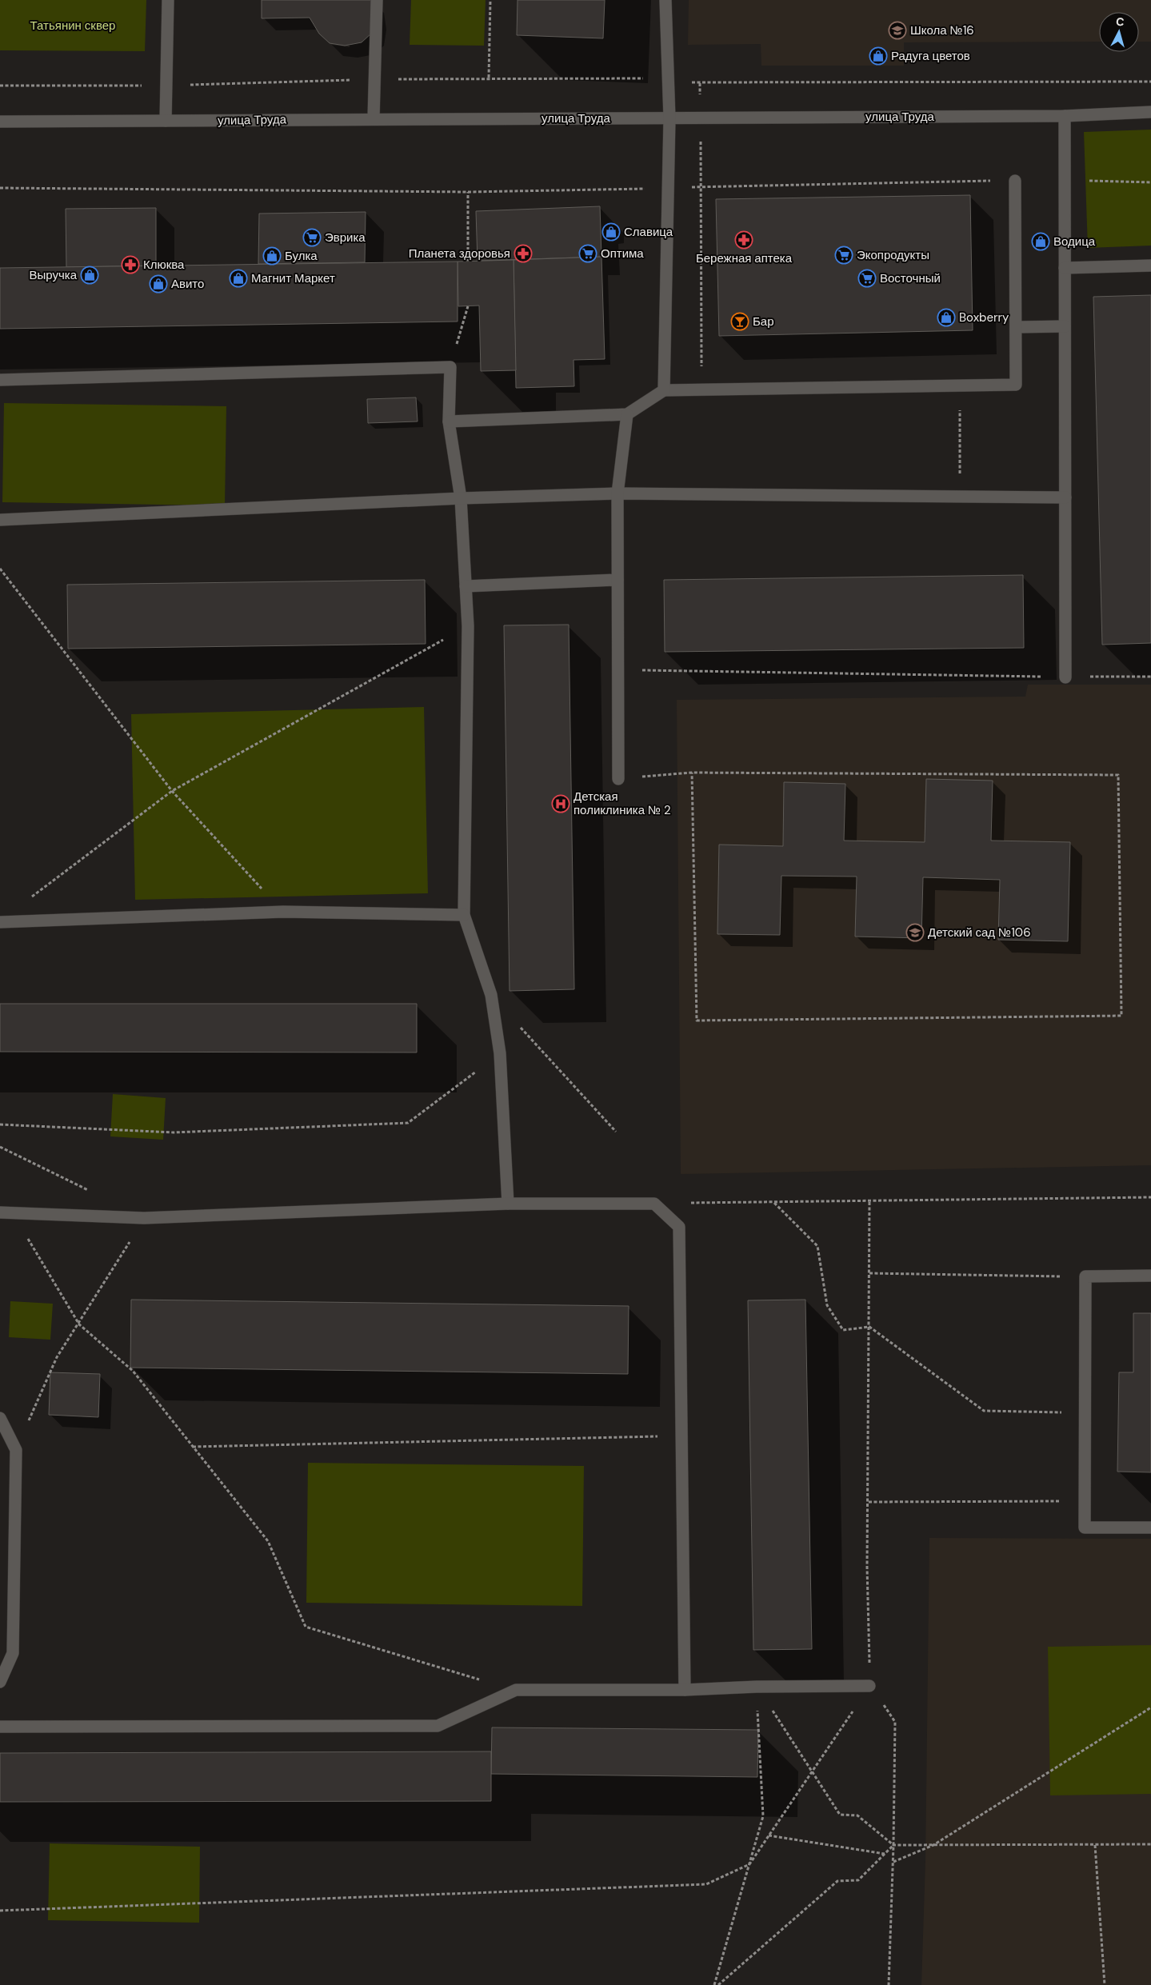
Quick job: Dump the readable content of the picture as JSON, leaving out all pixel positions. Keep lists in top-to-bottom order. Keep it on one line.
{"streets":{"street":["улица Труда"]},"parks":["Татьянин сквер"],"places":{"school or university":["Школа №16","Детский сад №106"],"shop":["Радуга цветов","Славица","Водица","Булка","Выручка","Магнит Маркет","Авито","Boxberry"],"supermarket":["Эврика","Оптима","Экопродукты","Восточный"],"pharmacy":["Бережная аптека","Планета здоровья","Клюква"],"bar":["Бар"],"hospital":["Детская поликлиника № 2"]},"north":"top"}
